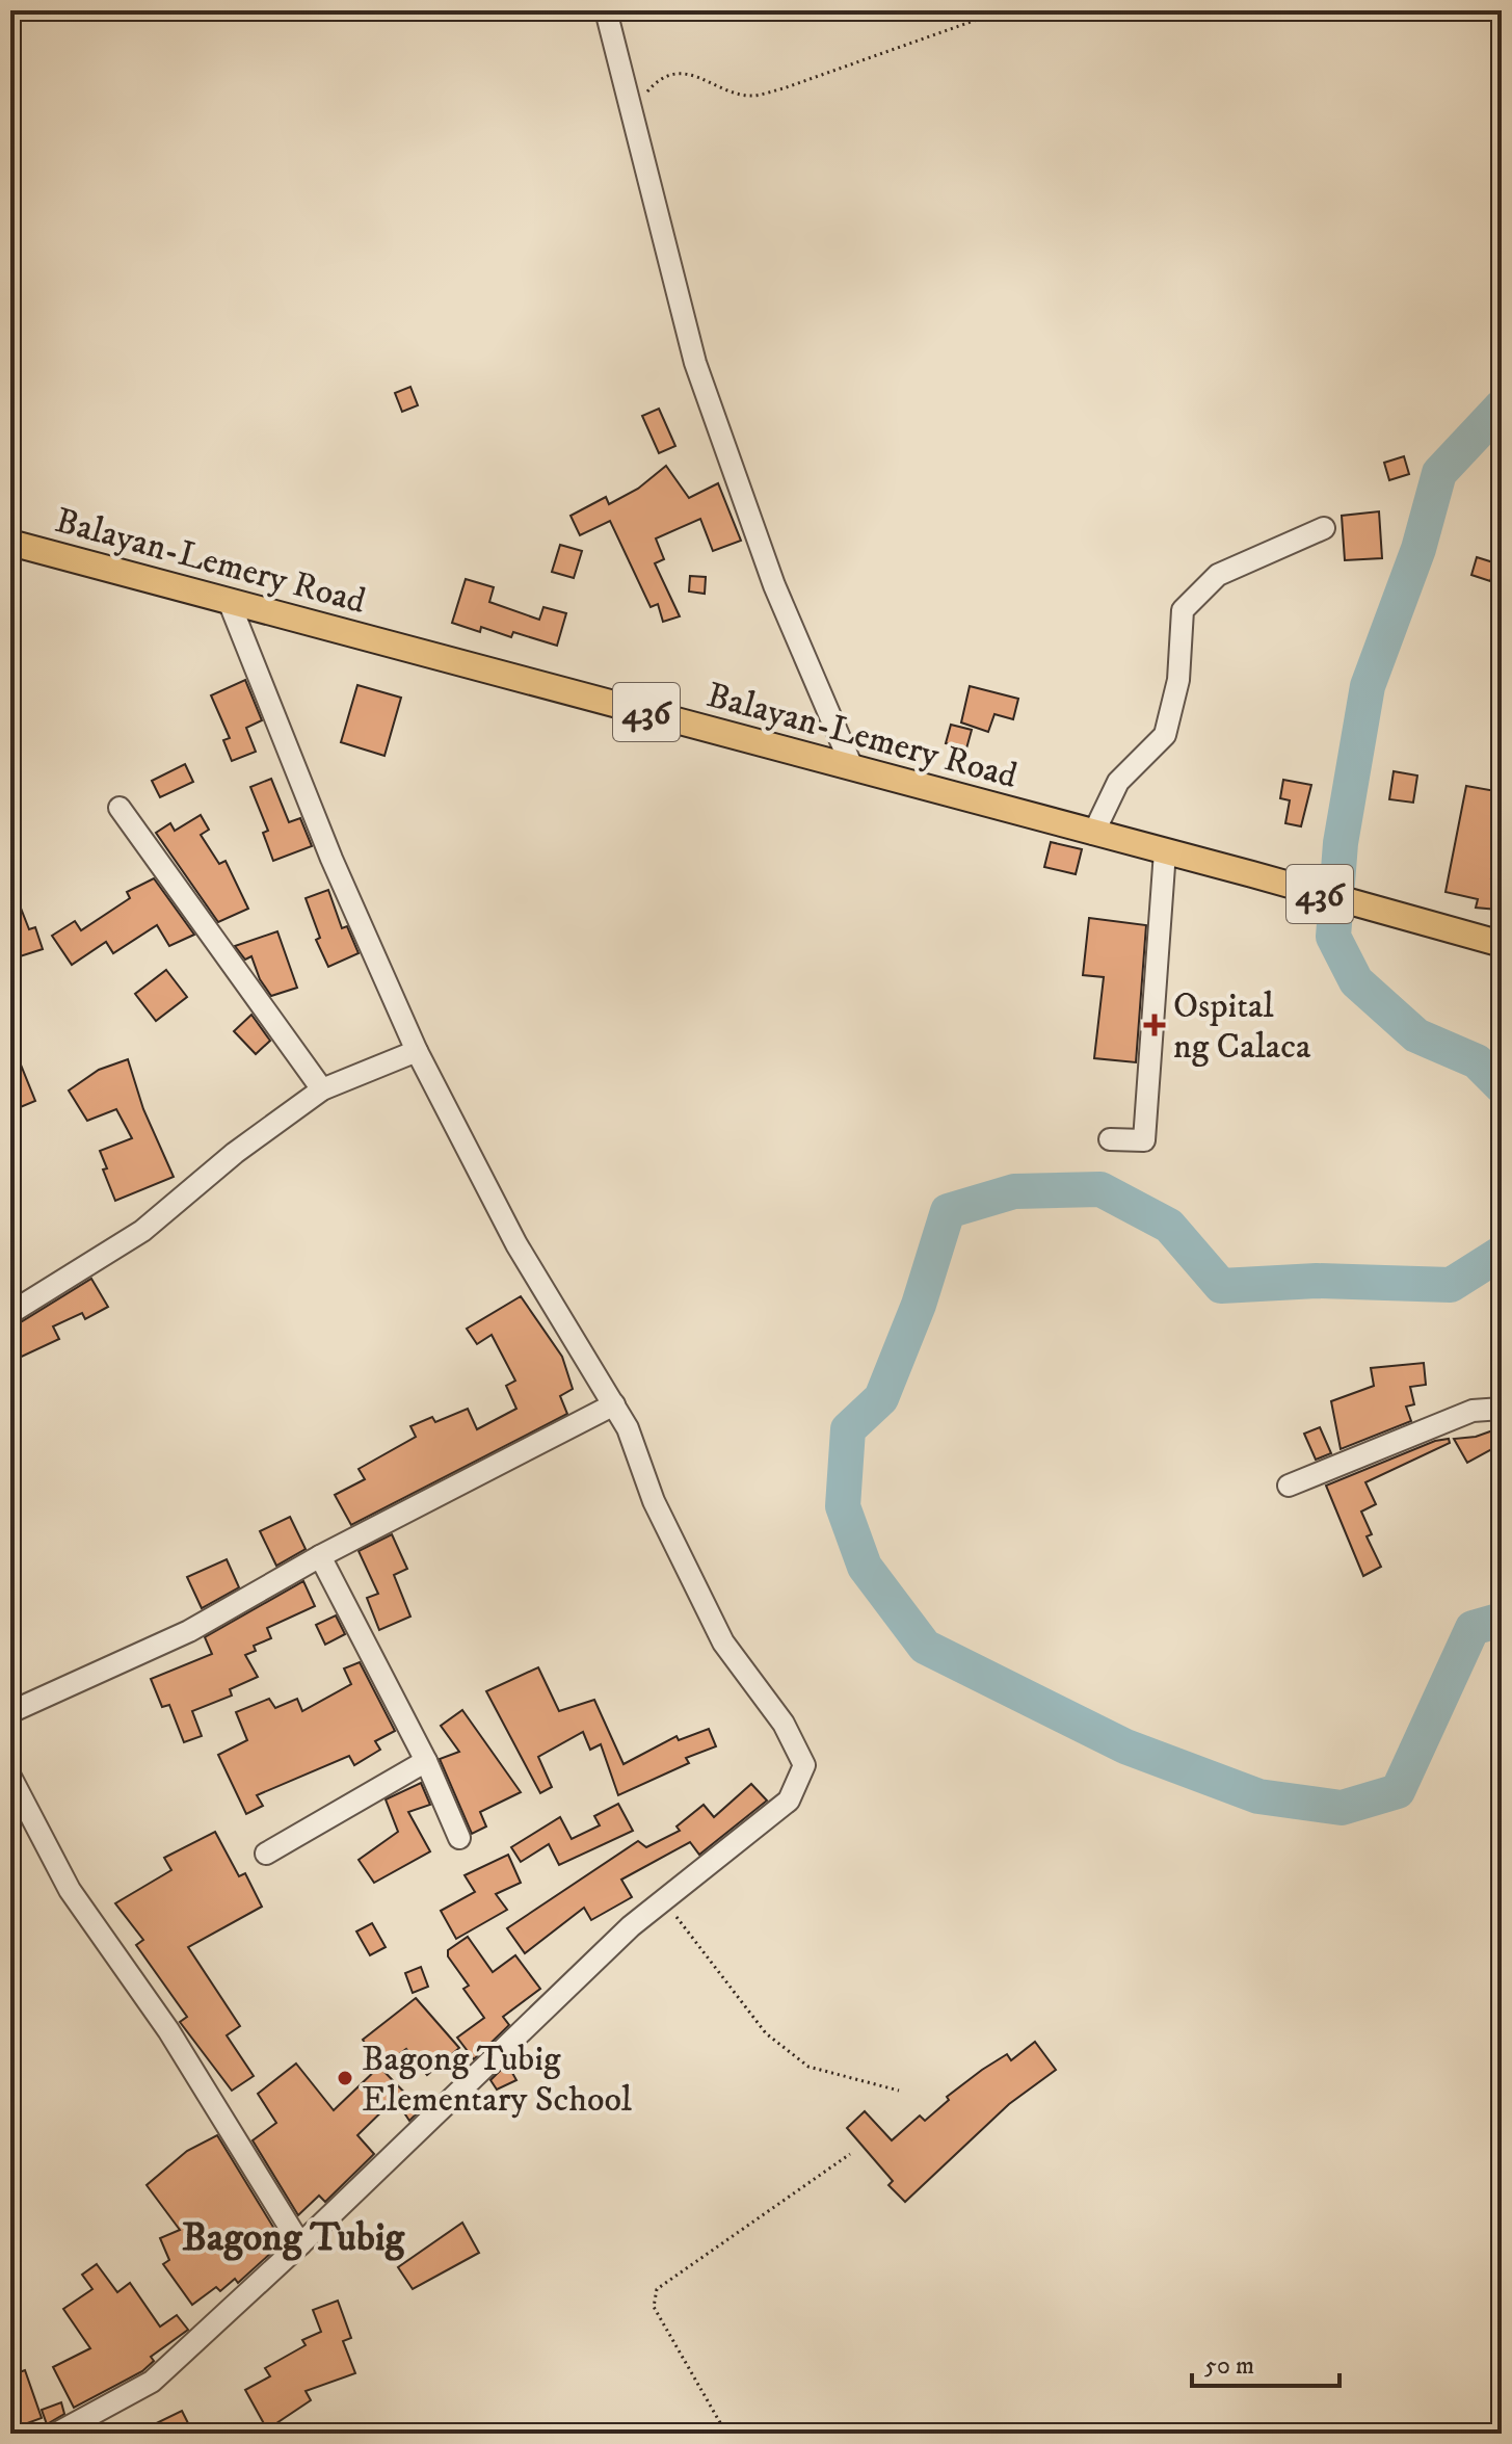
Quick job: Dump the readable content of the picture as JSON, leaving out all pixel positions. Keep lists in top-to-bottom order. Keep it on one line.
{"streets":{"main road":["Balayan-Lemery Road","436"]},"districts":["Bagong Tubig"],"places":{"health":["Ospital ng Calaca"],"other":["Bagong Tubig Elementary School"]},"scale_bar":"50 m"}
